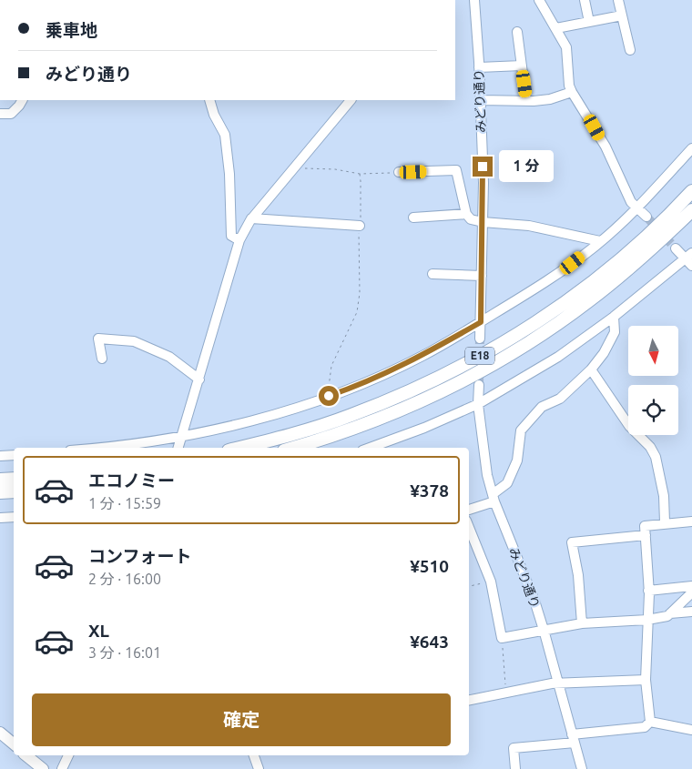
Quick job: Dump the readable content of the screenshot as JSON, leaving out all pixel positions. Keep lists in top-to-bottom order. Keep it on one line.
{"streets":{"highway":["E18"],"street":["みどり通り"]},"north":"bottom","page":{"banner":["乗車地","みどり通り"],"bubble":"1 分","list":[{"name":"エコノミー","note":"1 分 · 15:59","value":"¥378"},{"name":"コンフォート","note":"2 分 · 16:00","value":"¥510"},{"name":"XL","note":"3 分 · 16:01","value":"¥643"}],"buttons":"確定"}}
